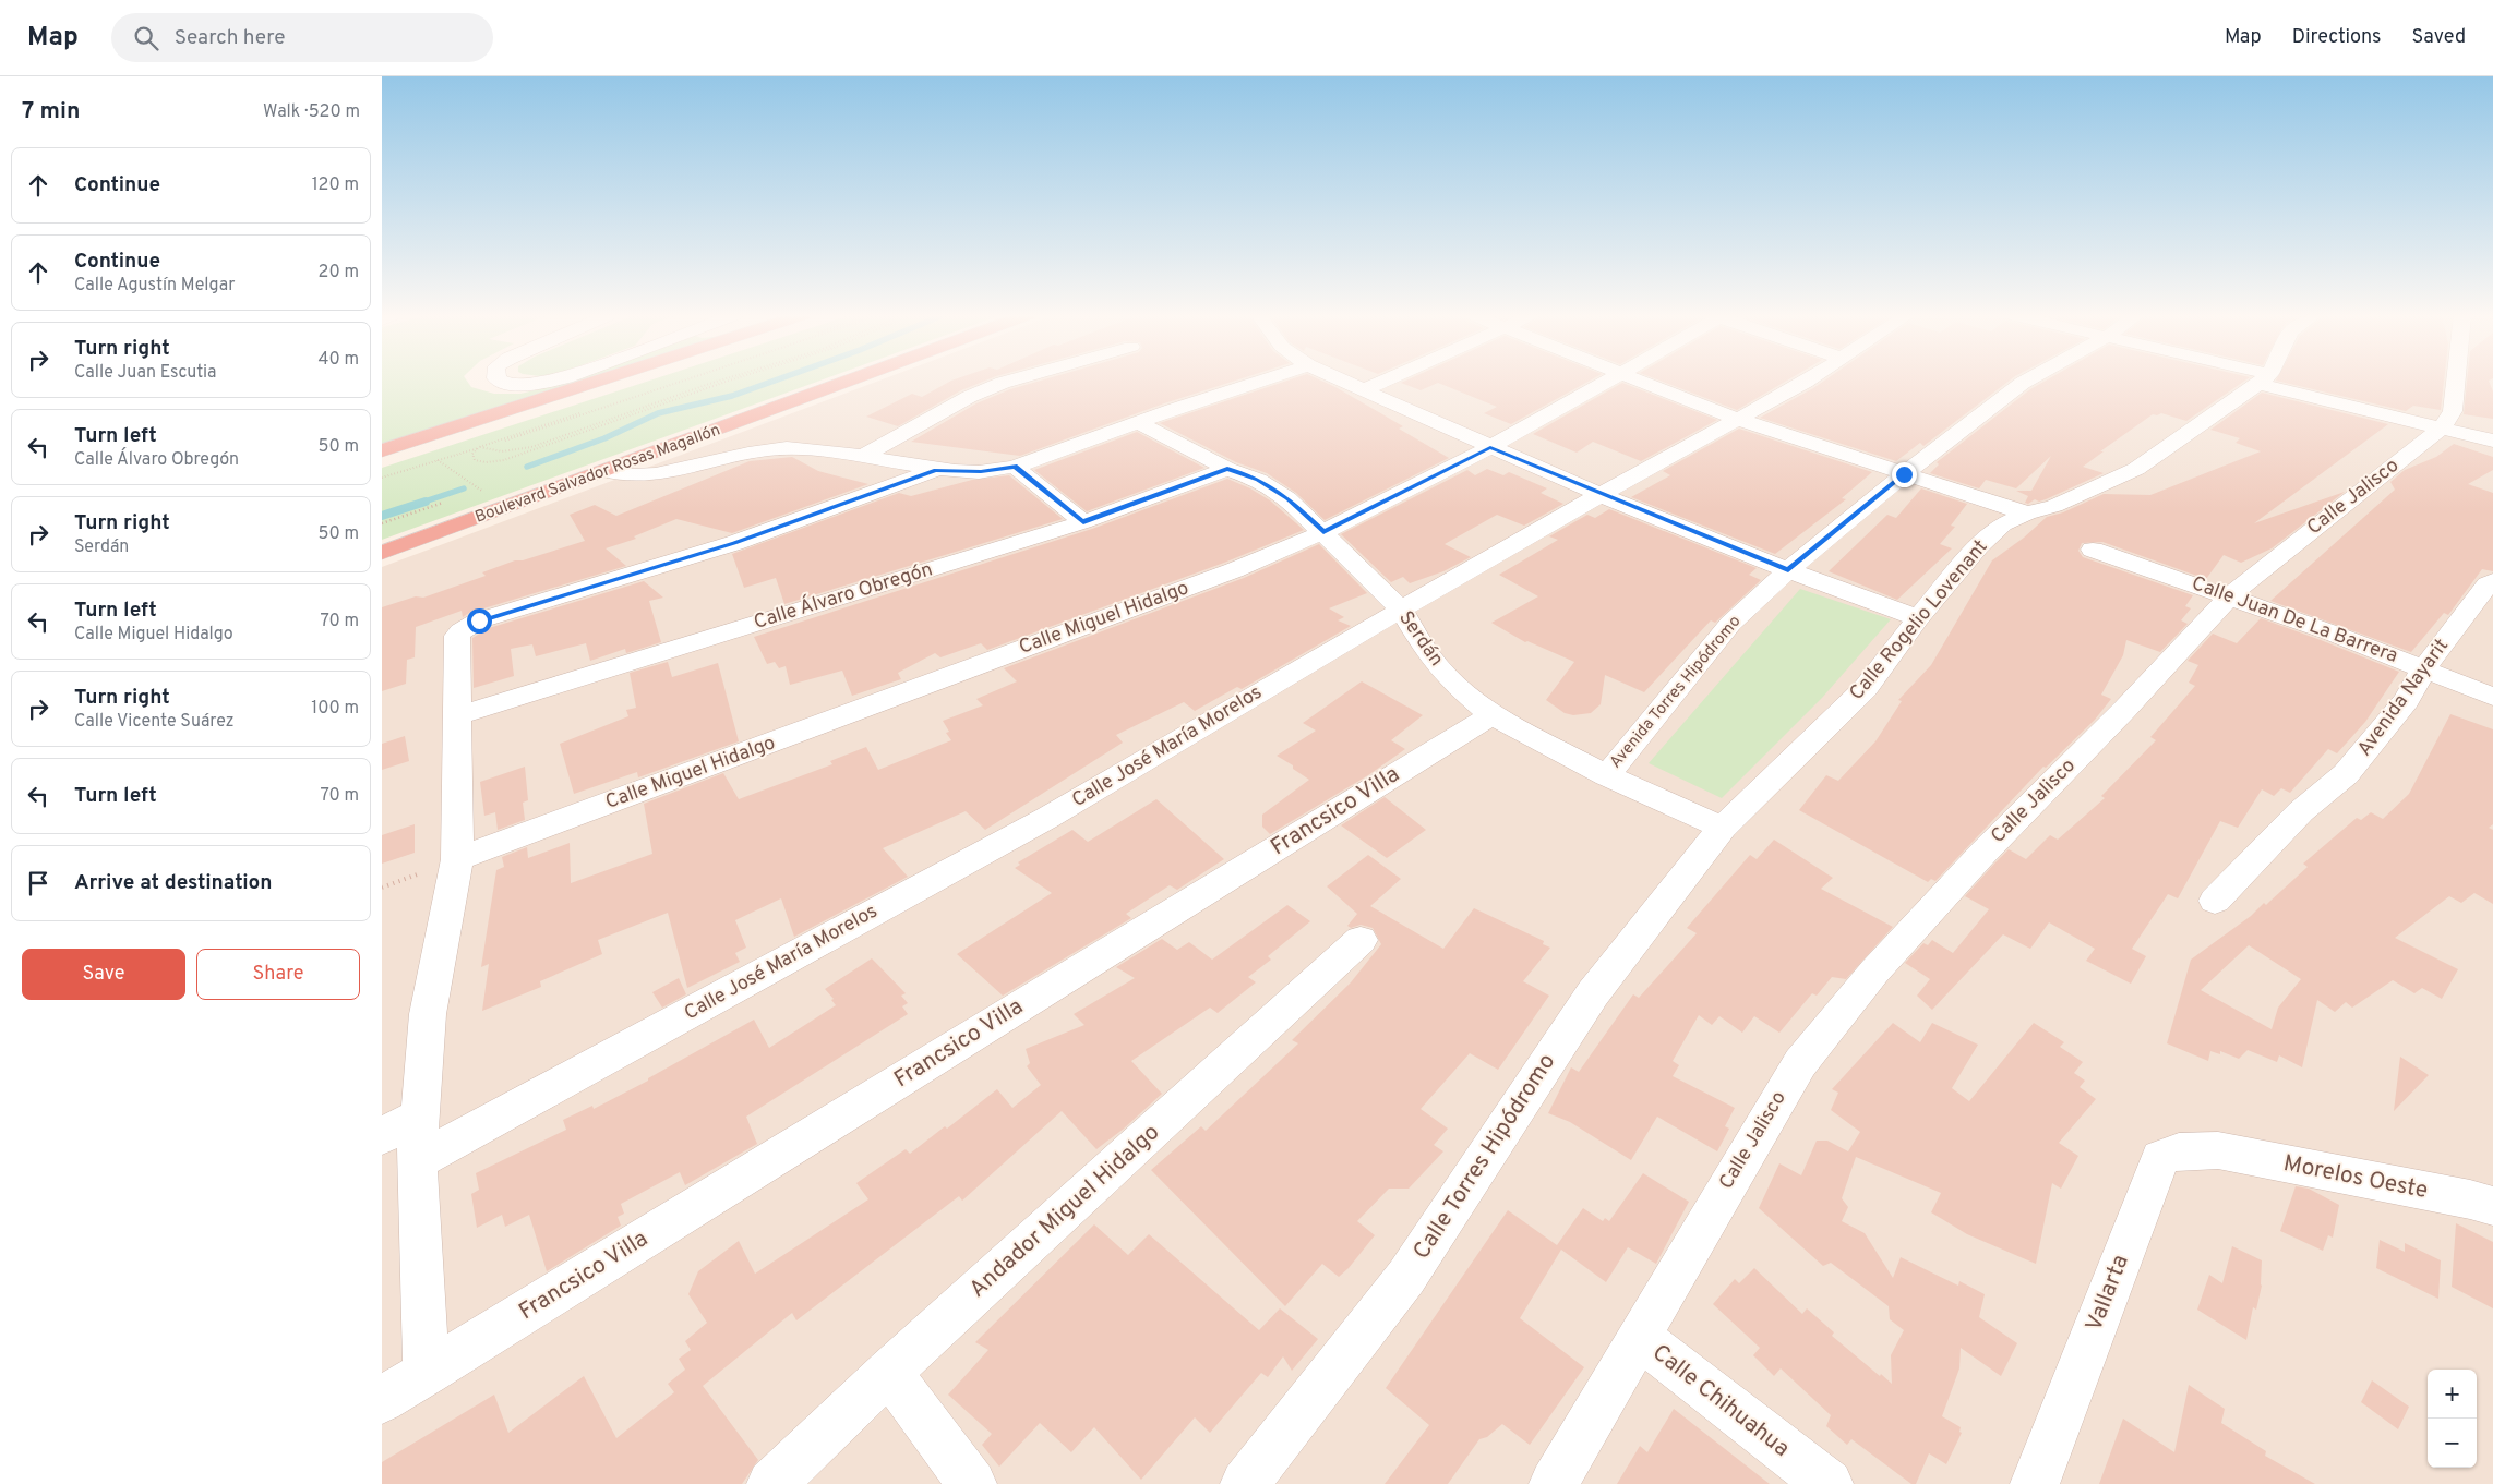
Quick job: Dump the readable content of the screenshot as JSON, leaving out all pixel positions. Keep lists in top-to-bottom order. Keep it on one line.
{"streets":{"highway":["Boulevard Salvador Rosas Magallón"],"street":["Calle Jalisco","Calle Álvaro Obregón","Calle Miguel Hidalgo","Calle Rogelio Lovenant","Calle Juan De La Barrera","Serdán","Avenida Torres Hipódromo","Avenida Nayarit","Calle José María Morelos","Francsico Villa","Calle Torres Hipódromo","Morelos Oeste","Andador Miguel Hidalgo","Vallarta","Calle Chihuahua"]},"crossings":[["Calle Jalisco","Calle Juan De La Barrera"],["Calle Jalisco","Calle Chihuahua"],["Calle Álvaro Obregón","Serdán"],["Calle Miguel Hidalgo","Serdán"],["Calle Rogelio Lovenant","Serdán"],["Calle Rogelio Lovenant","Calle Torres Hipódromo"],["Calle Juan De La Barrera","Avenida Nayarit"],["Serdán","Avenida Torres Hipódromo"],["Serdán","Calle José María Morelos"],["Serdán","Francsico Villa"],["Serdán","Calle Torres Hipódromo"],["Morelos Oeste","Vallarta"]],"page":{"header":"Map","search":"Search here","nav":["Map","Directions","Saved"],"heading":["7 min","Walk · 520 m"],"list":[["Continue","120 m"],["Continue","Calle Agustín Melgar","20 m"],["Turn right","Calle Juan Escutia","40 m"],["Turn left","Calle Álvaro Obregón","50 m"],["Turn right","Serdán","50 m"],["Turn left","Calle Miguel Hidalgo","70 m"],["Turn right","Calle Vicente Suárez","100 m"],["Turn left","70 m"],"Arrive at destination"],"buttons":["Save","Share"],"map_buttons":["+","−"]}}
